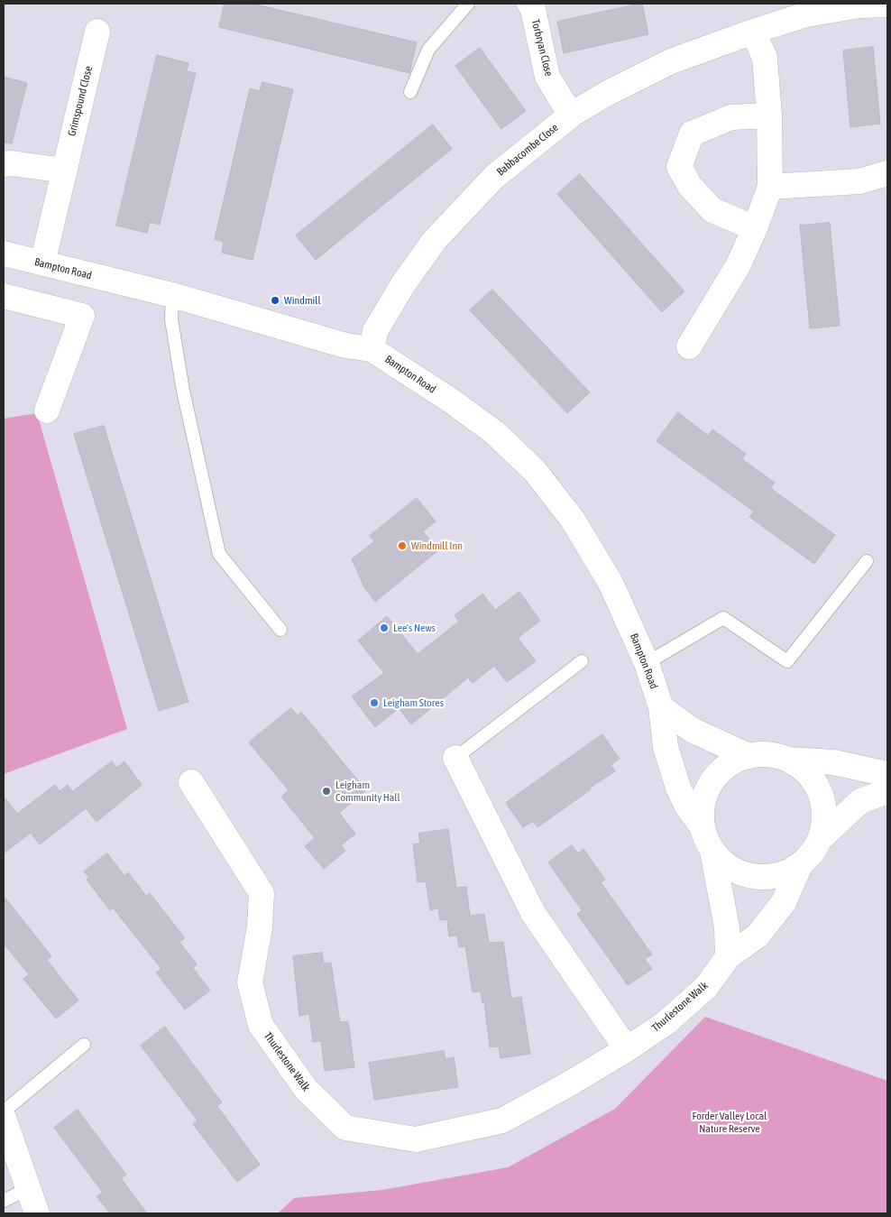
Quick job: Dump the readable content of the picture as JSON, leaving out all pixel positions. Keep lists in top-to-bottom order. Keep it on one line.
{"streets":{"street":["Torbryan Close","Grimspound Close","Babbacombe Close","Bampton Road","Thurlestone Walk"]},"crossings":[["Torbryan Close","Babbacombe Close"],["Grimspound Close","Bampton Road"],["Babbacombe Close","Bampton Road"],["Bampton Road","Thurlestone Walk"]],"parks":["Forder Valley Local Nature Reserve"],"places":["Windmill","Windmill Inn","Lee's News","Leigham Stores","Leigham Community Hall"]}
